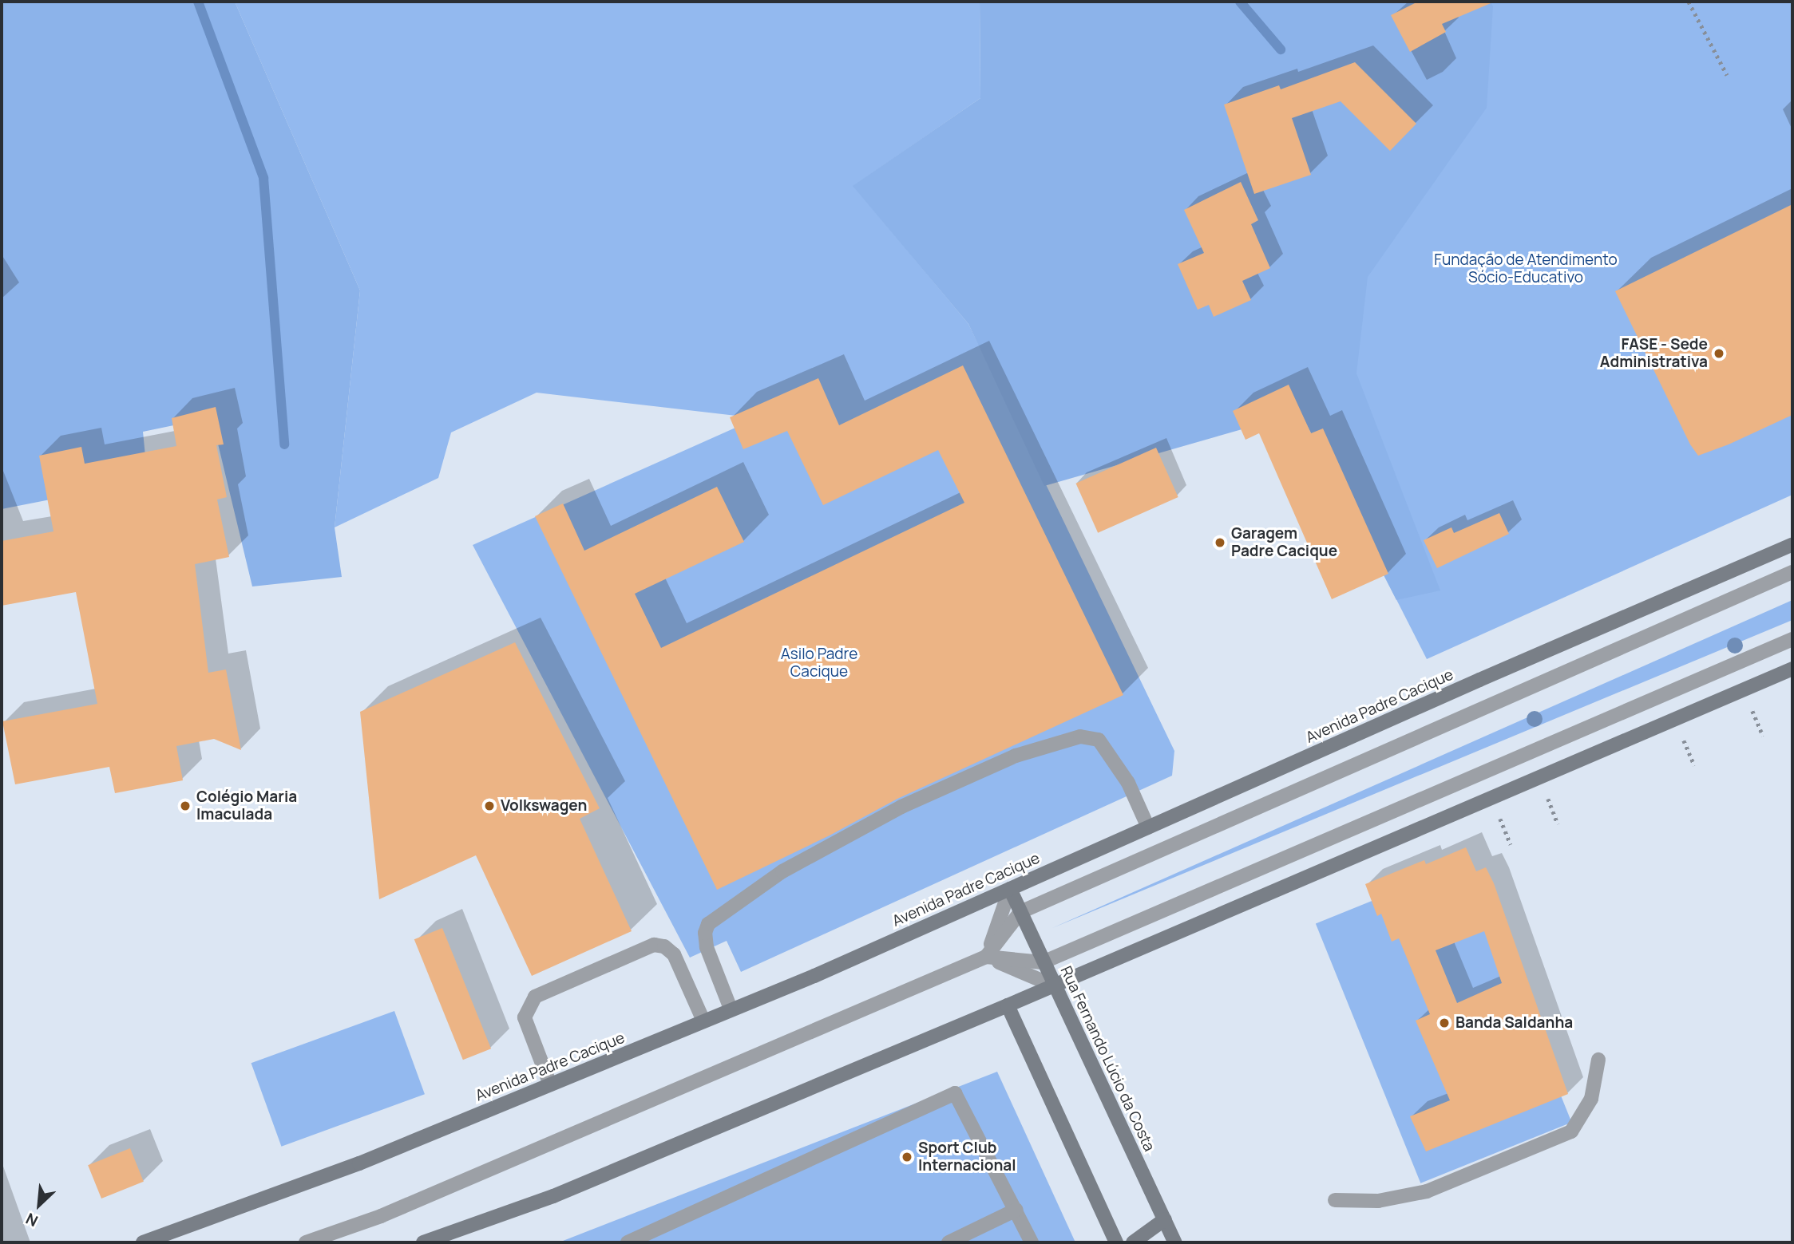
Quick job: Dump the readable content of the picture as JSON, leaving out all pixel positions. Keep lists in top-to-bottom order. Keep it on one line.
{"streets":{"main road":["Avenida Padre Cacique","Rua Fernando Lúcio da Costa"]},"crossings":[["Avenida Padre Cacique","Rua Fernando Lúcio da Costa"]],"parks":["Fundação de Atendimento Sócio-Educativo","Asilo Padre Cacique"],"places":["FASE - Sede Administrativa","Garagem Padre Cacique","Colégio Maria Imaculada","Volkswagen","Banda Saldanha","Sport Club Internacional"],"north":"bottom left"}
